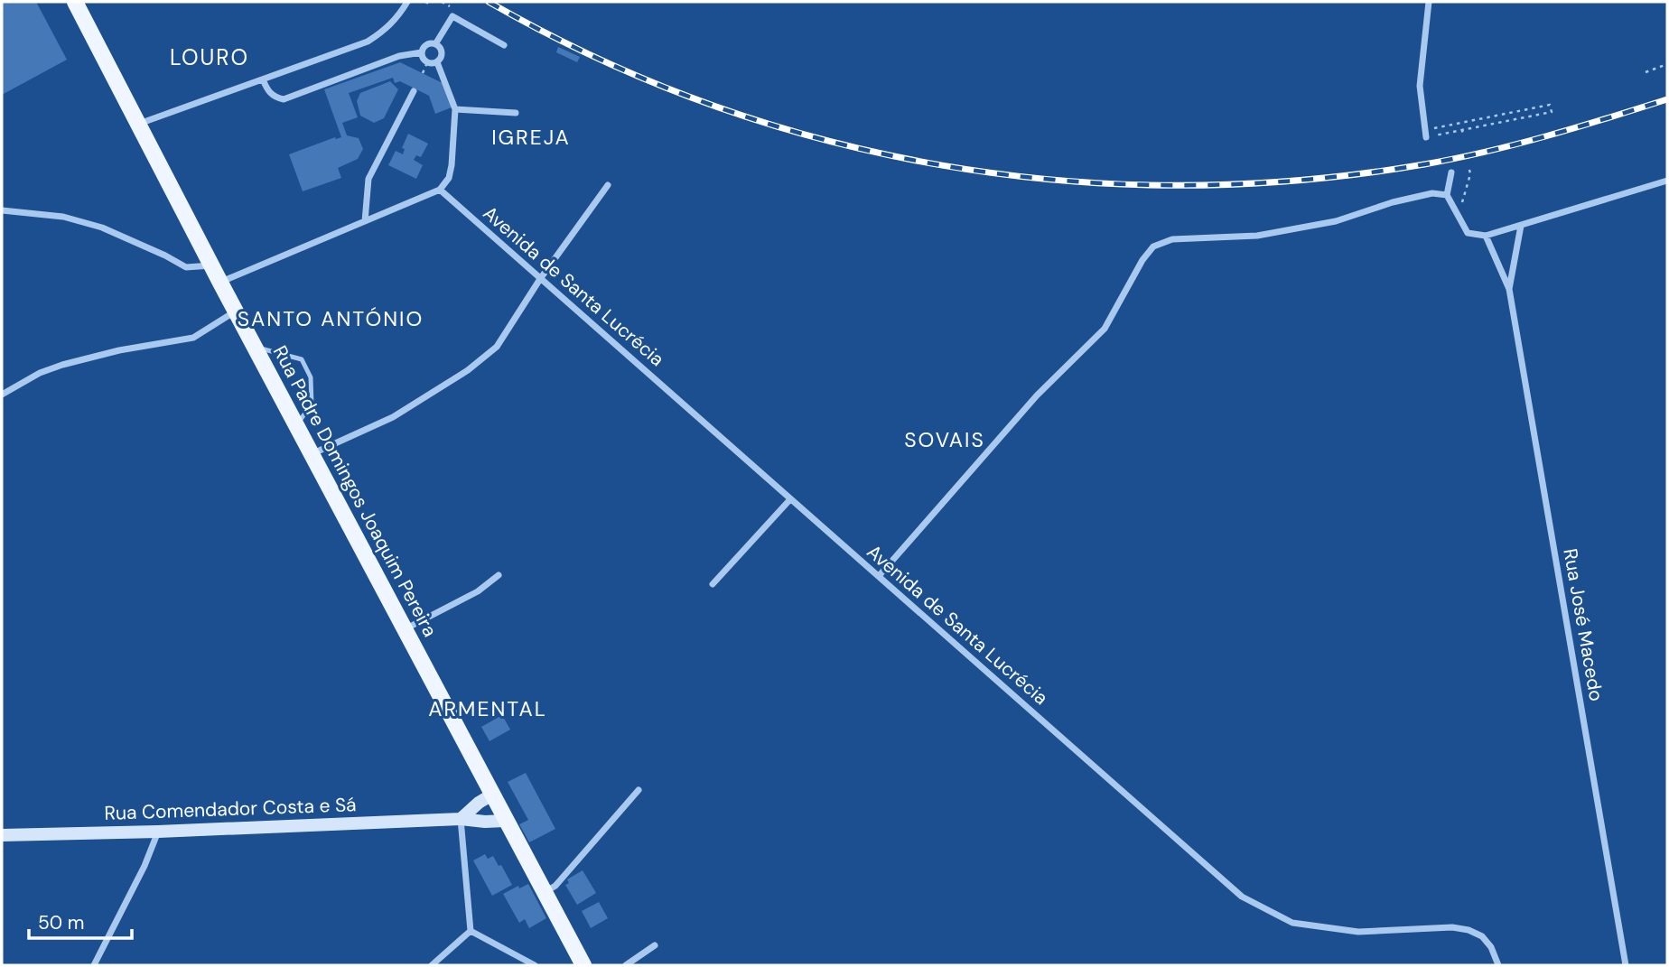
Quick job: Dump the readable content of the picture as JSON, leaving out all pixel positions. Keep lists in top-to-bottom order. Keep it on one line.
{"streets":{"main road":["Rua Padre Domingos Joaquim Pereira","Rua Comendador Costa e Sá"],"street":["Avenida de Santa Lucrécia","Rua José Macedo"]},"crossings":[["Rua Padre Domingos Joaquim Pereira","Rua Comendador Costa e Sá"]],"districts":["LOURO","IGREJA","SANTO ANTÓNIO","SOVAIS","ARMENTAL"],"scale_bar":"50 m"}
